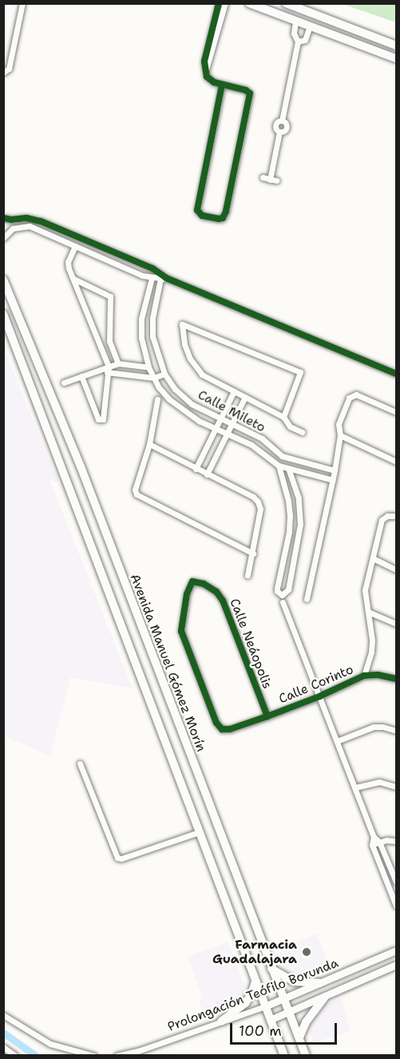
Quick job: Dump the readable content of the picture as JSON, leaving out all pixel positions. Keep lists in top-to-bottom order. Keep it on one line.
{"streets":{"main road":["Avenida Manuel Gómez Morín"],"street":["Calle Mileto","Calle Neáopolis","Calle Corinto","Prolongación Teófilo Borunda"]},"crossings":[["Calle Neáopolis","Calle Corinto"],["Avenida Manuel Gómez Morín","Prolongación Teófilo Borunda"]],"places":["Farmacia Guadalajara"],"scale_bar":"100 m"}
